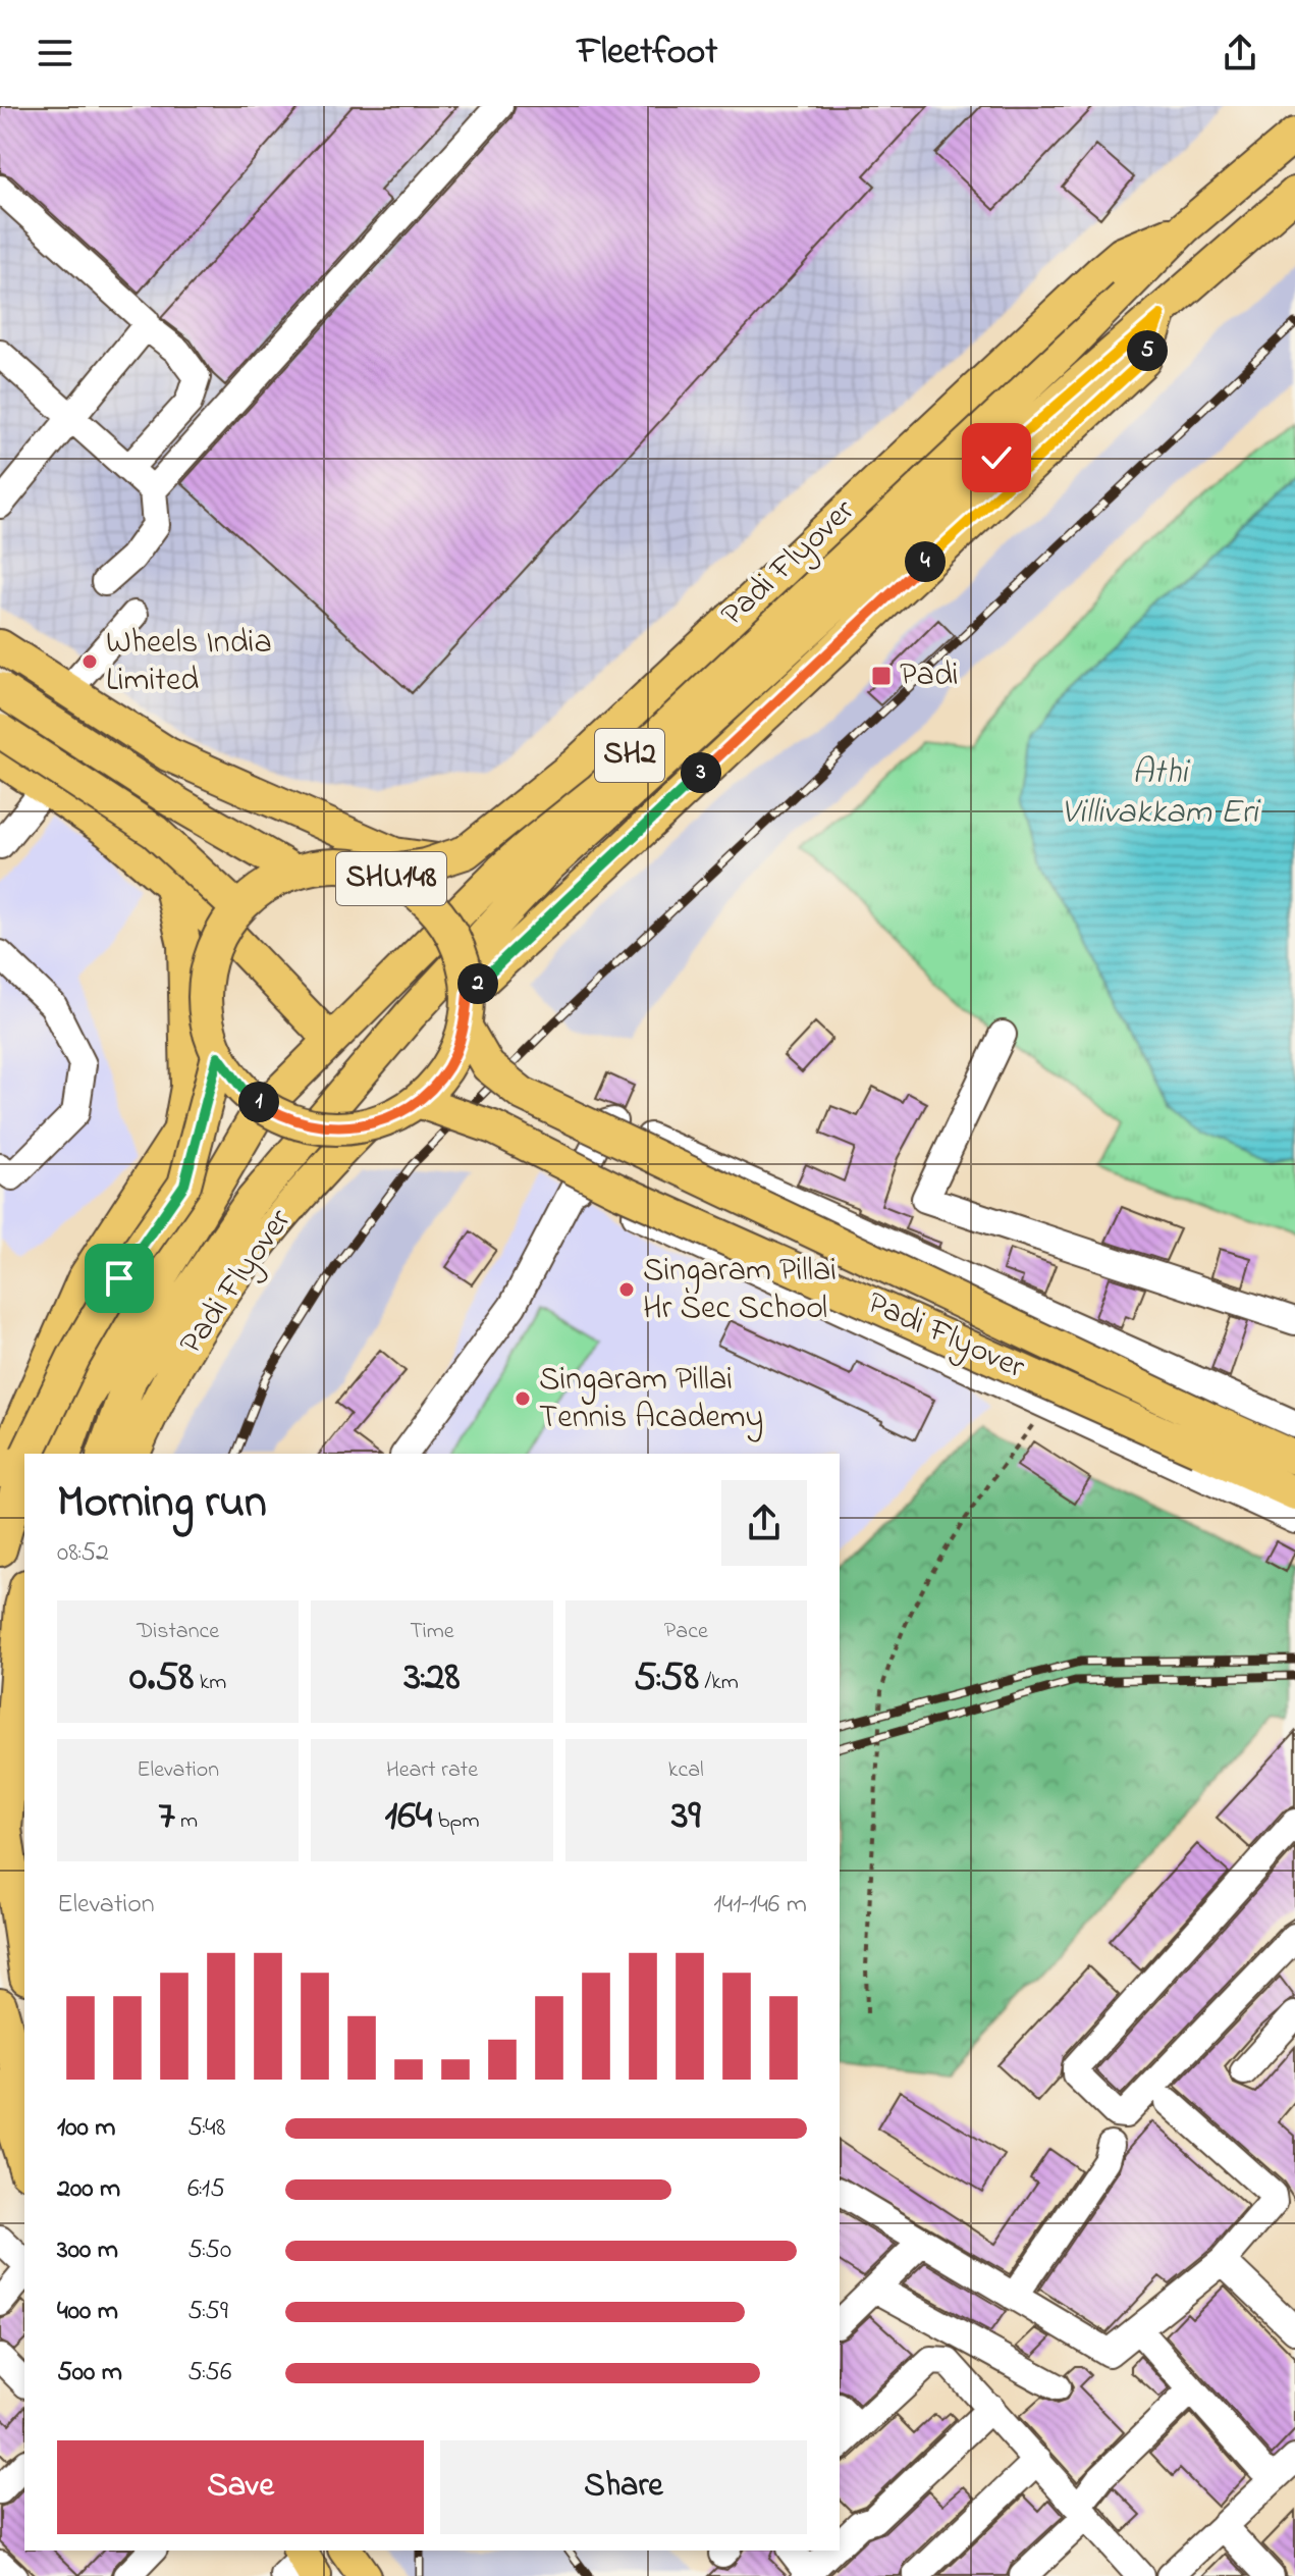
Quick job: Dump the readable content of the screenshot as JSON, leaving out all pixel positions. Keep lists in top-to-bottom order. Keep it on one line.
{"streets":{"main road":["Padi Flyover","SH2","SHU148"]},"crossings":[["Padi Flyover","SH2"],["Padi Flyover","SHU148"]],"water":["Athi Villivakkam Eri"],"places":{"other":["Wheels India Limited","Singaram Pillai Hr Sec School","Singaram Pillai Tennis Academy"],"transit":["Padi"]},"page":{"header":"Fleetfoot","pins":["5","4","3","2","1"],"heading":["Morning run","08:52"],"stats":[["Distance","0.58 km"],["Time","3:28"],["Pace","5:58 /km"],["Elevation","7 m"],["Heart rate","164 bpm"],["kcal","39"]],"chart":["Elevation","141–146 m"],"list":[{"name":"100 m","note":"5:48"},{"name":"200 m","note":"6:15"},{"name":"300 m","note":"5:50"},{"name":"400 m","note":"5:59"},{"name":"500 m","note":"5:56"}],"buttons":["Save","Share"]}}
